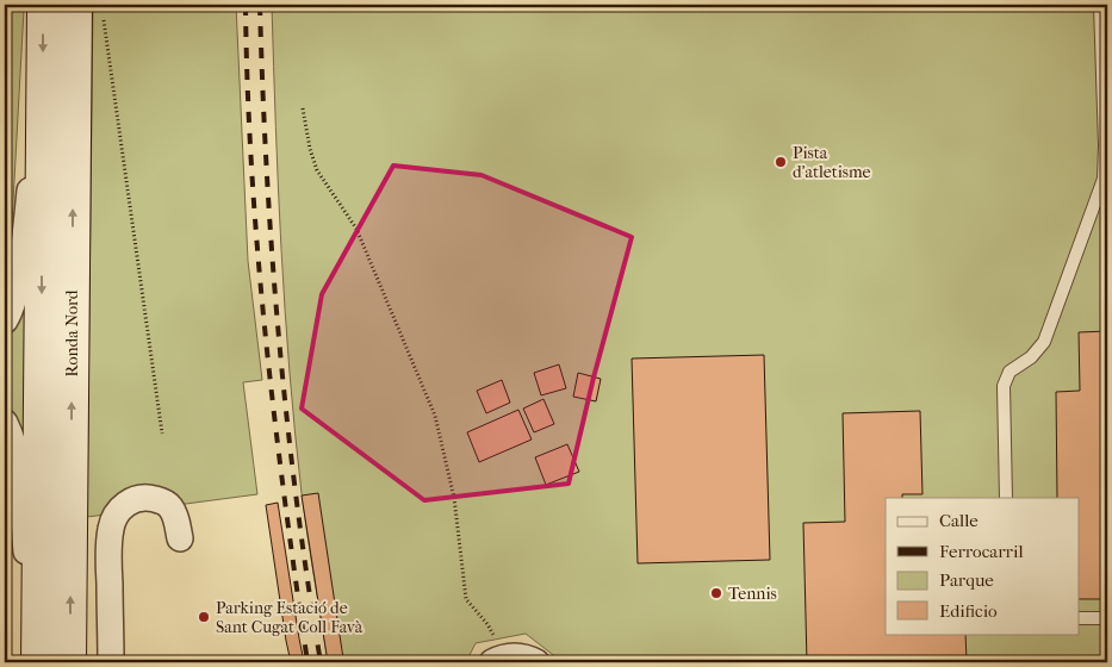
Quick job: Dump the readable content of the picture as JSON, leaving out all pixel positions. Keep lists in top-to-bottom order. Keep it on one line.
{"streets":{"main road":["Ronda Nord"]},"places":["Pista d'atletisme","Tennis","Parking Estació de Sant Cugat Coll Favà"],"legend":["Calle","Ferrocarril","Parque","Edificio"]}
